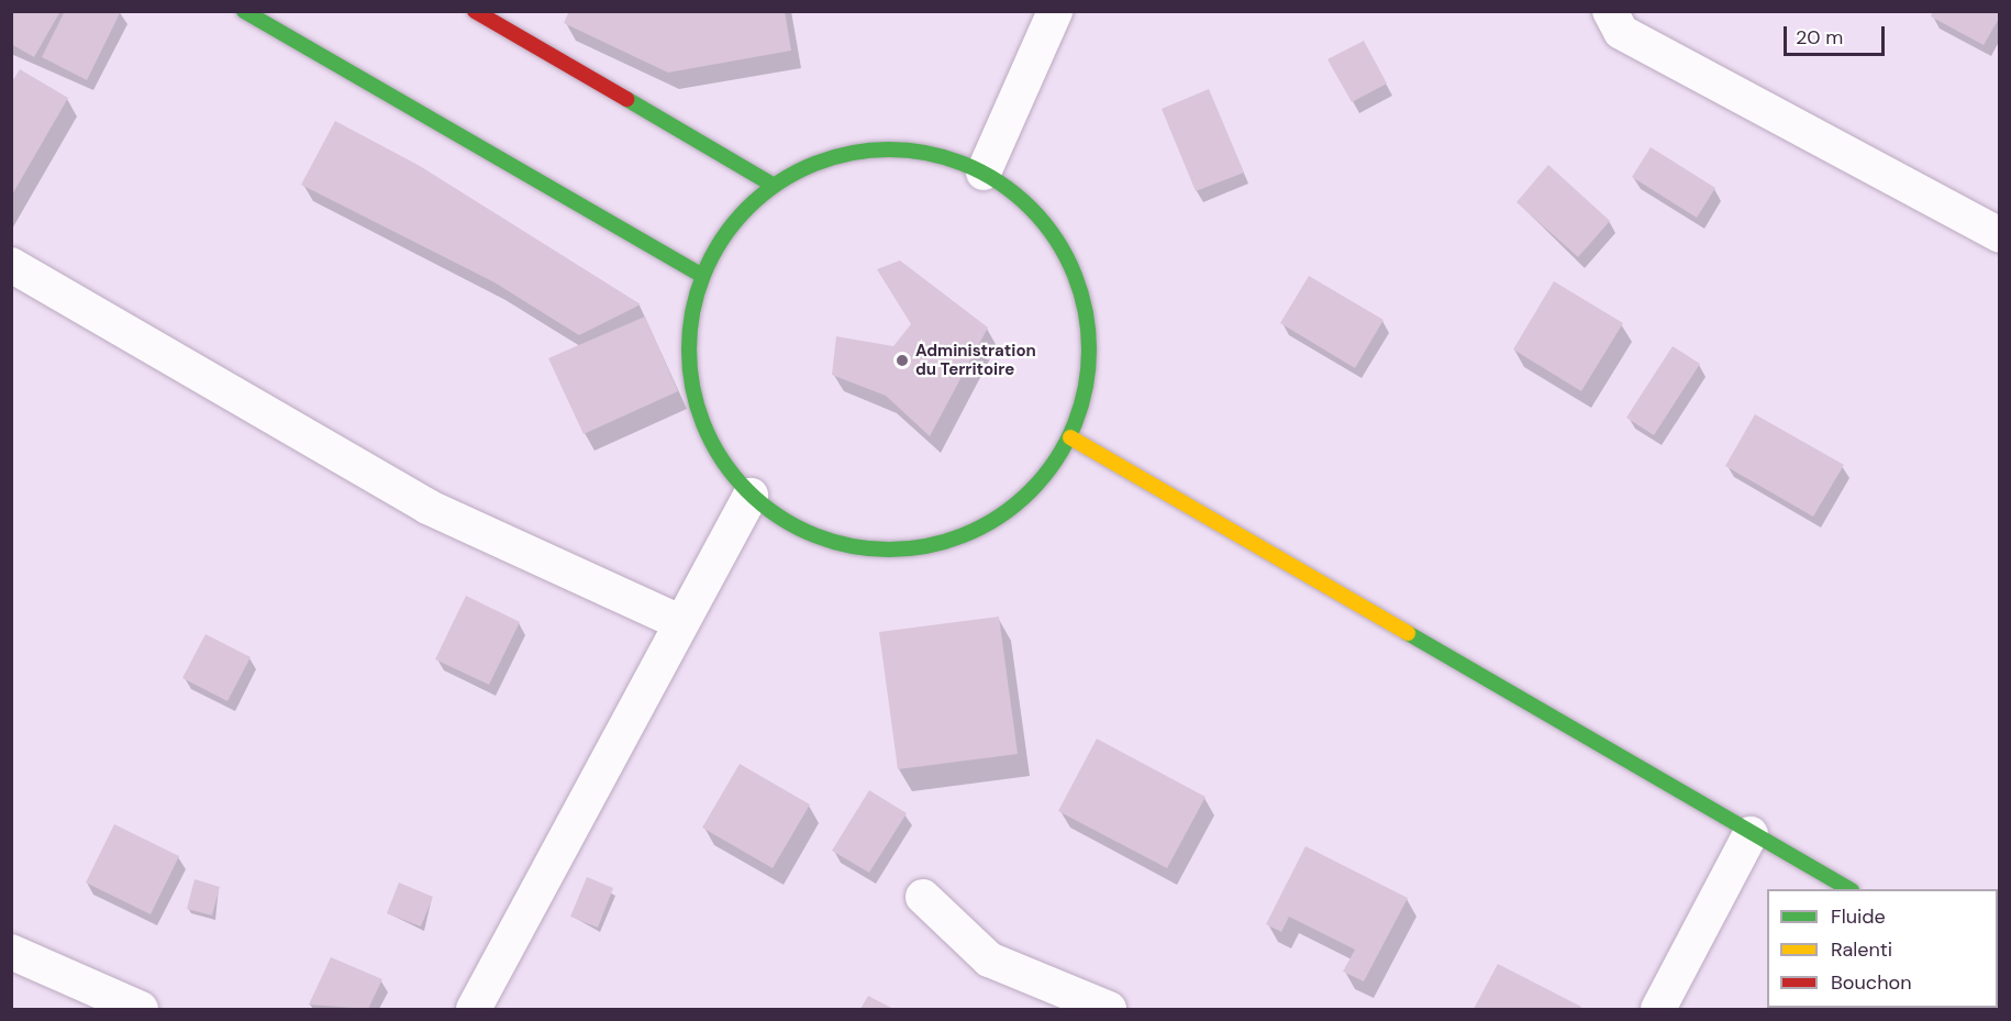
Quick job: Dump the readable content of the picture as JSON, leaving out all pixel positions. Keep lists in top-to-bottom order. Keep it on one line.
{"places":["Administration du Territoire"],"legend":["Fluide","Ralenti","Bouchon"],"scale_bar":"20 m"}
